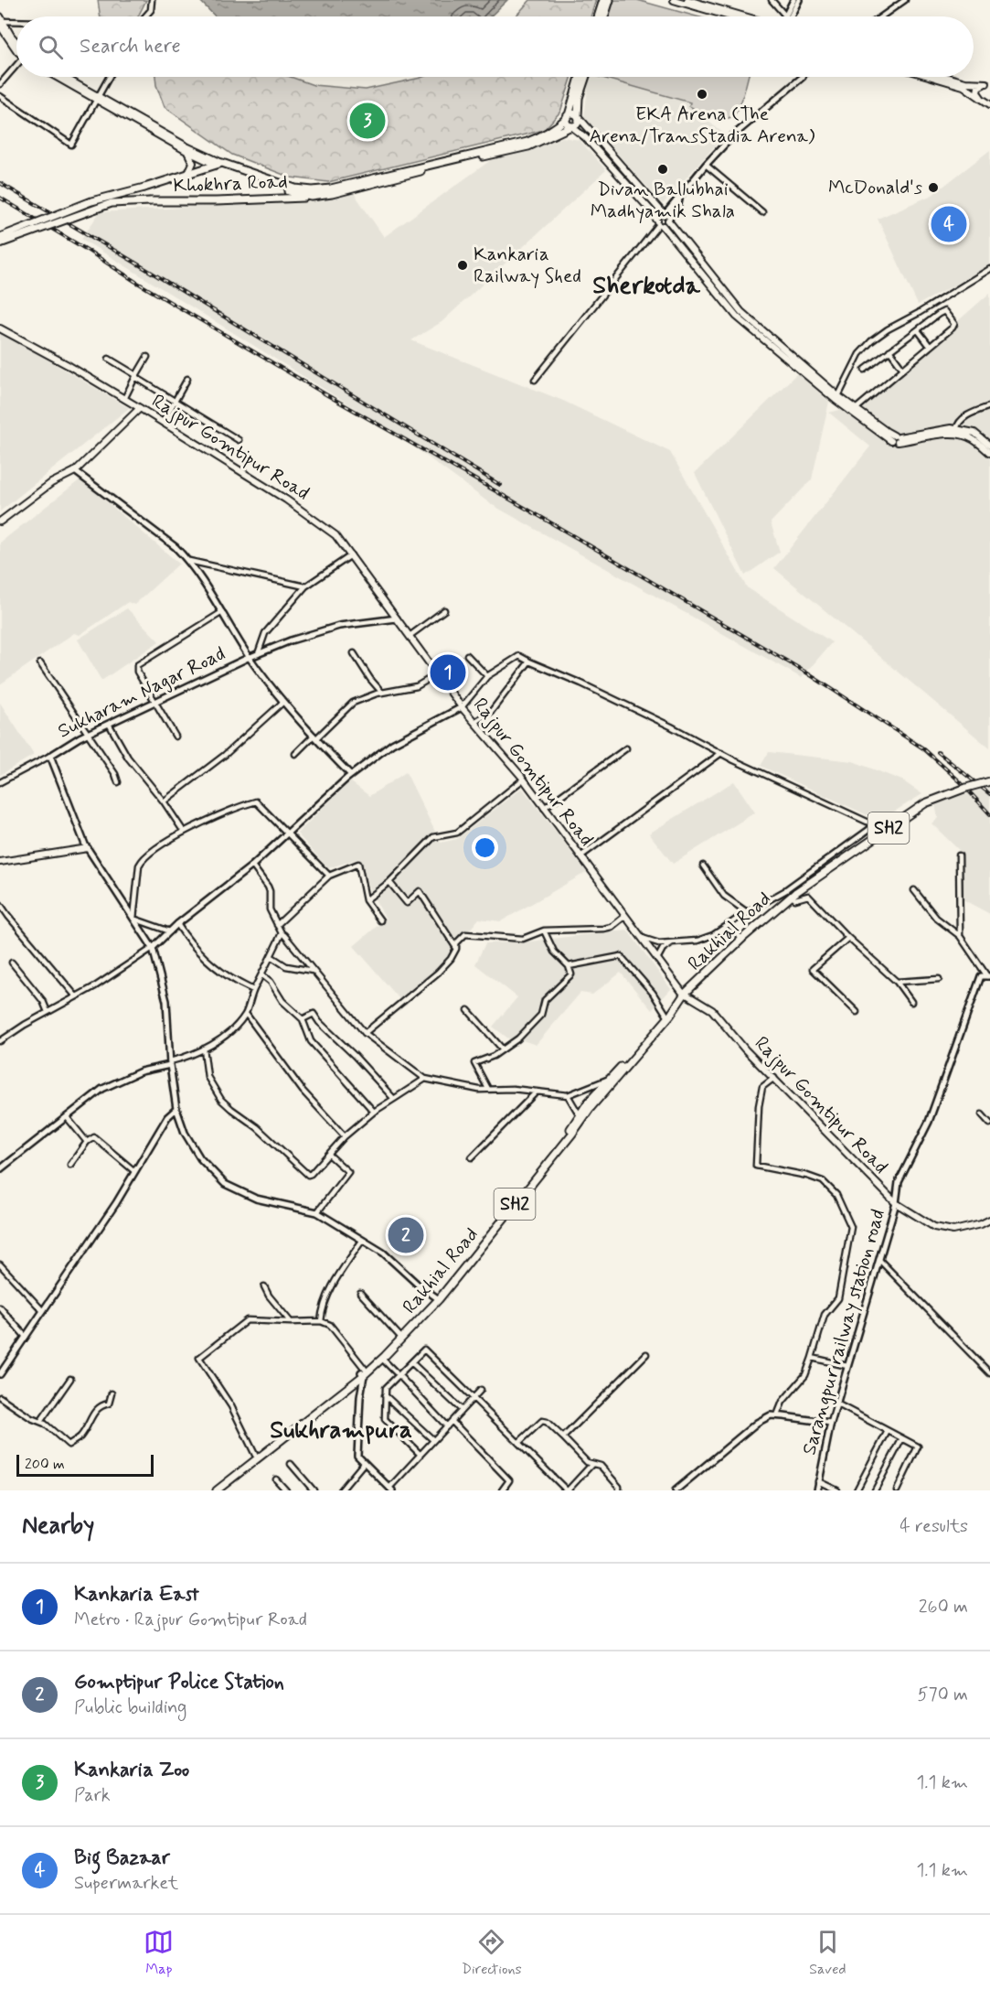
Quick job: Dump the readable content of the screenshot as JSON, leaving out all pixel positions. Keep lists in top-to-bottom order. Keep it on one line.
{"streets":{"main road":["Khokhra Road","Rajpur Gomtipur Road","SH2","Rakhial Road"],"street":["Sukharam Nagar Road","Sarangpur railway station road"]},"crossings":[["Rajpur Gomtipur Road","Sukharam Nagar Road"],["Rajpur Gomtipur Road","Rakhial Road"],["Rajpur Gomtipur Road","Sarangpur railway station road"],["Sukharam Nagar Road","Rakhial Road"],["SH2","Rakhial Road"]],"districts":["Sherkotda","Sukhrampura"],"places":["EKA Arena (The Arena/TransStadia Arena)","Divan Ballubhai Madhyamik Shala","McDonald's","Kankaria Railway Shed"],"scale_bar":"200 m","page":{"search":"Search here","pins":["3","4","1","2"],"scale":"200 m","heading":["Nearby","4 results"],"list":[{"mark":"1","name":"Kankaria East","note":"Metro · Rajpur Gomtipur Road","value":"260 m"},{"mark":"2","name":"Gomptipur Police Station","note":"Public building","value":"570 m"},{"mark":"3","name":"Kankaria Zoo","note":"Park","value":"1.1 km"},{"mark":"4","name":"Big Bazaar","note":"Supermarket","value":"1.1 km"}],"nav":["Map","Directions","Saved"]}}
